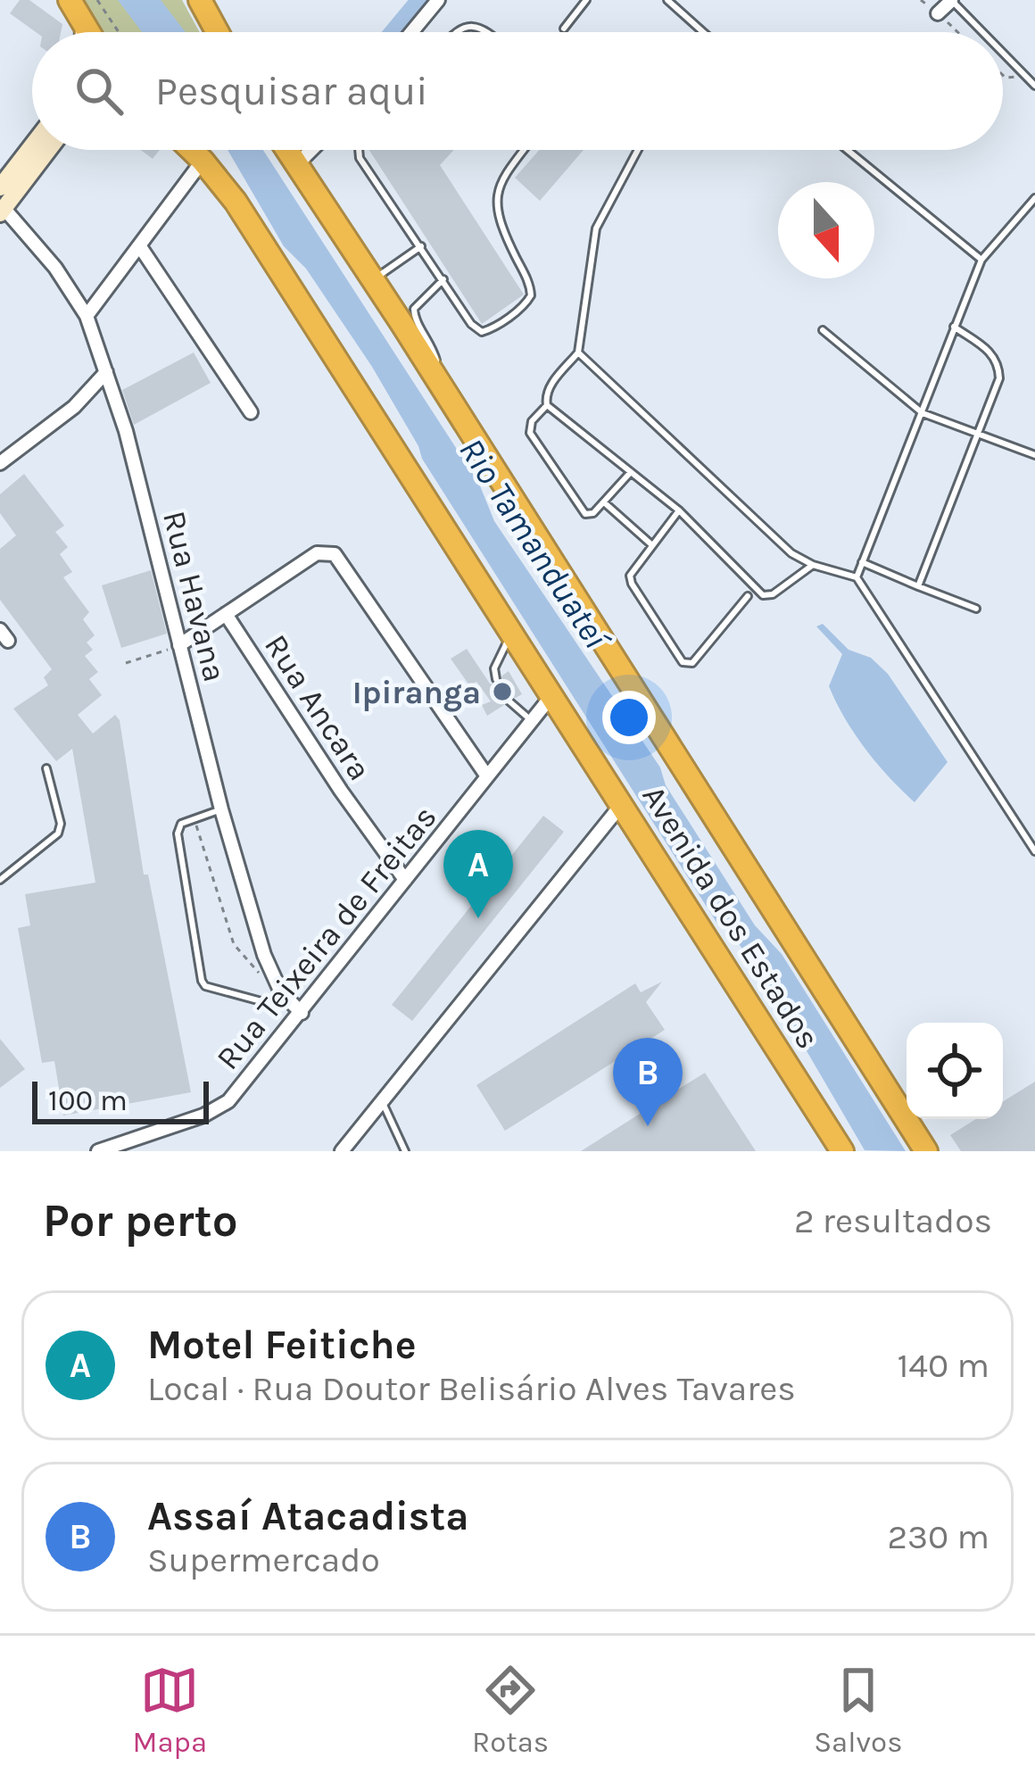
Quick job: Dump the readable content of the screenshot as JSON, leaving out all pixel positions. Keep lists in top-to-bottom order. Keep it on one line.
{"streets":{"highway":["Avenida dos Estados"],"street":["Rua Havana","Rua Ancara","Rua Teixeira de Freitas"]},"crossings":[["Rua Havana","Rua Teixeira de Freitas"],["Rua Ancara","Rua Teixeira de Freitas"],["Avenida dos Estados","Rua Teixeira de Freitas"]],"water":["Rio Tamanduateí"],"places":["Ipiranga"],"scale_bar":"100 m","north":"bottom","page":{"search":"Pesquisar aqui","pins":["A","B"],"scale":"100 m","heading":["Por perto","2 resultados"],"list":[{"mark":"A","name":"Motel Feitiche","note":"Local · Rua Doutor Belisário Alves Tavares","value":"140 m"},{"mark":"B","name":"Assaí Atacadista","note":"Supermercado","value":"230 m"}],"nav":["Mapa","Rotas","Salvos"]}}
